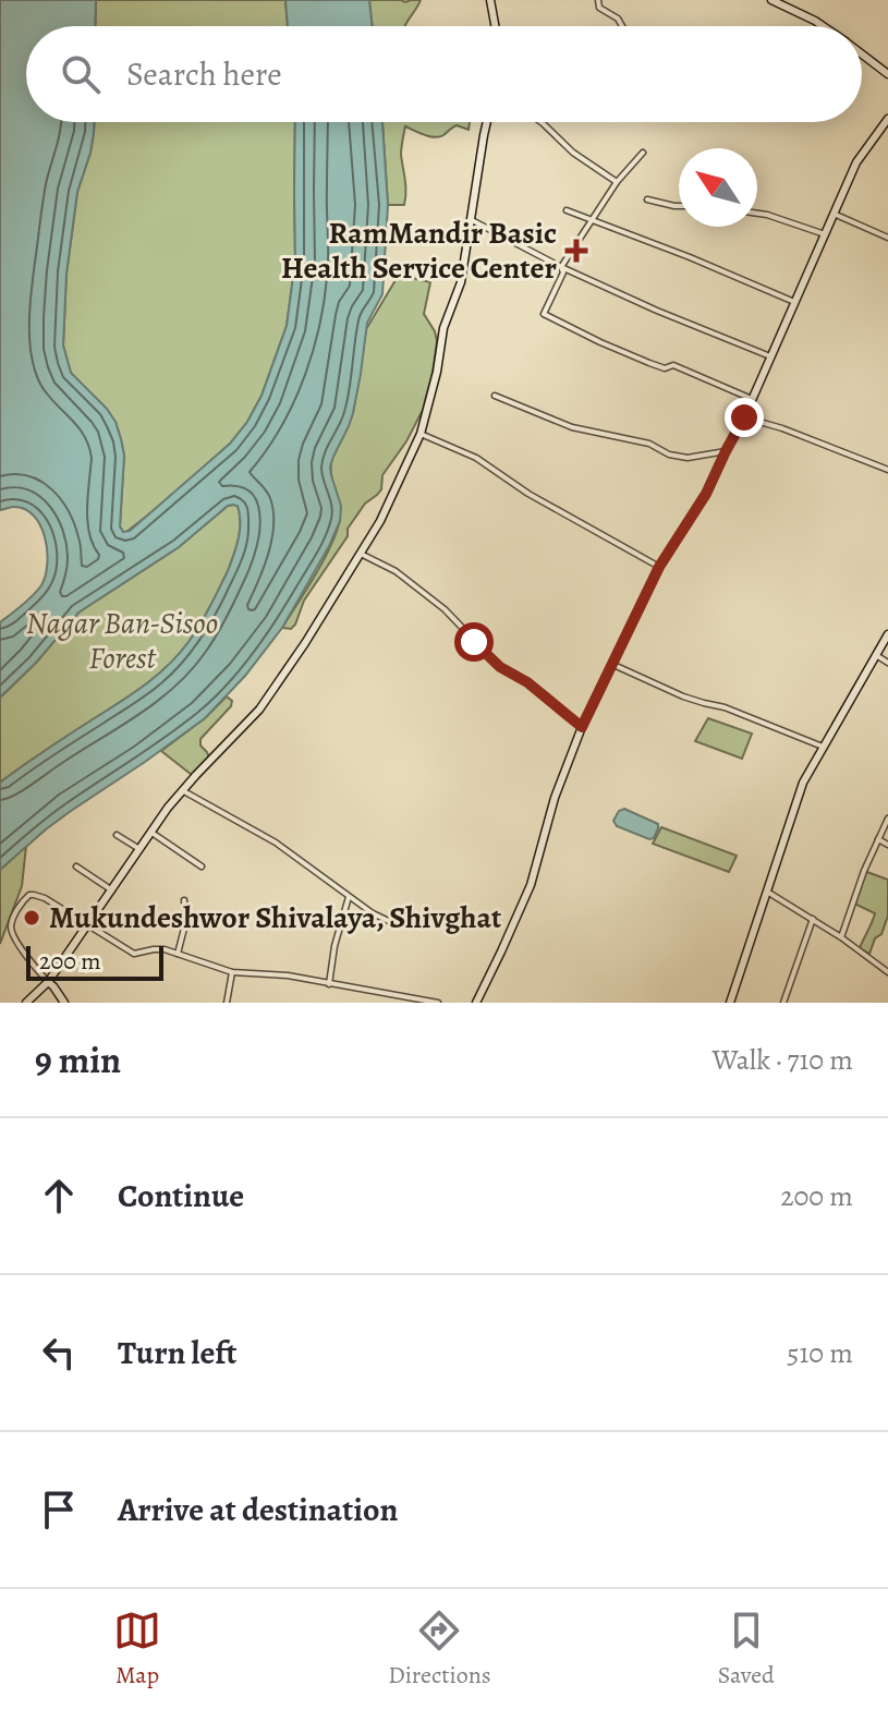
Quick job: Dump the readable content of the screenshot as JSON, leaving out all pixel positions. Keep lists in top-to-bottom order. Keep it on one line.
{"parks":["Nagar Ban-Sisoo Forest"],"places":{"health":["RamMandir Basic Health Service Center"],"other":["Mukundeshwor Shivalaya, Shivghat"]},"scale_bar":"200 m","north":"top left","page":{"search":"Search here","scale":"200 m","heading":["9 min","Walk · 710 m"],"list":[["Continue","200 m"],["Turn left","510 m"],"Arrive at destination"],"nav":["Map","Directions","Saved"]}}
